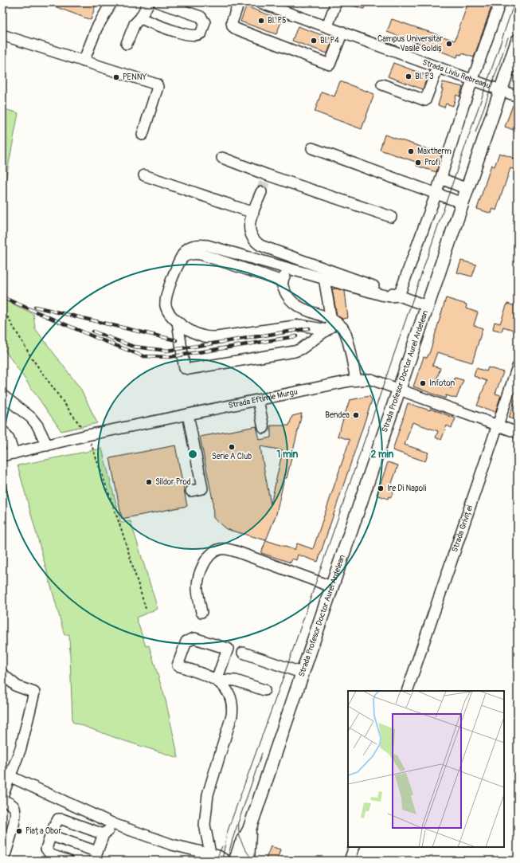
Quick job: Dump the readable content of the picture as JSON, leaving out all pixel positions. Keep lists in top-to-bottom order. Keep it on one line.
{"streets":{"main road":["Strada Profesor Doctor Aurel Ardelean"],"street":["Strada Liviu Rebreanu","Strada Eftimie Murgu","Strada Griviței"]},"crossings":[["Strada Liviu Rebreanu","Strada Profesor Doctor Aurel Ardelean"],["Strada Profesor Doctor Aurel Ardelean","Strada Eftimie Murgu"],["Strada Eftimie Murgu","Strada Griviței"]],"places":["Bl. P5","Bl. P4","Campus Universitar Vasile Goldiș","Bl. P3","PENNY","Maxtherm","Profi","Infoton","Bendea","Serie A Club","Sildor Prod","Ire Di Napoli","Piața Obor"],"rings":["1 min","2 min"]}
